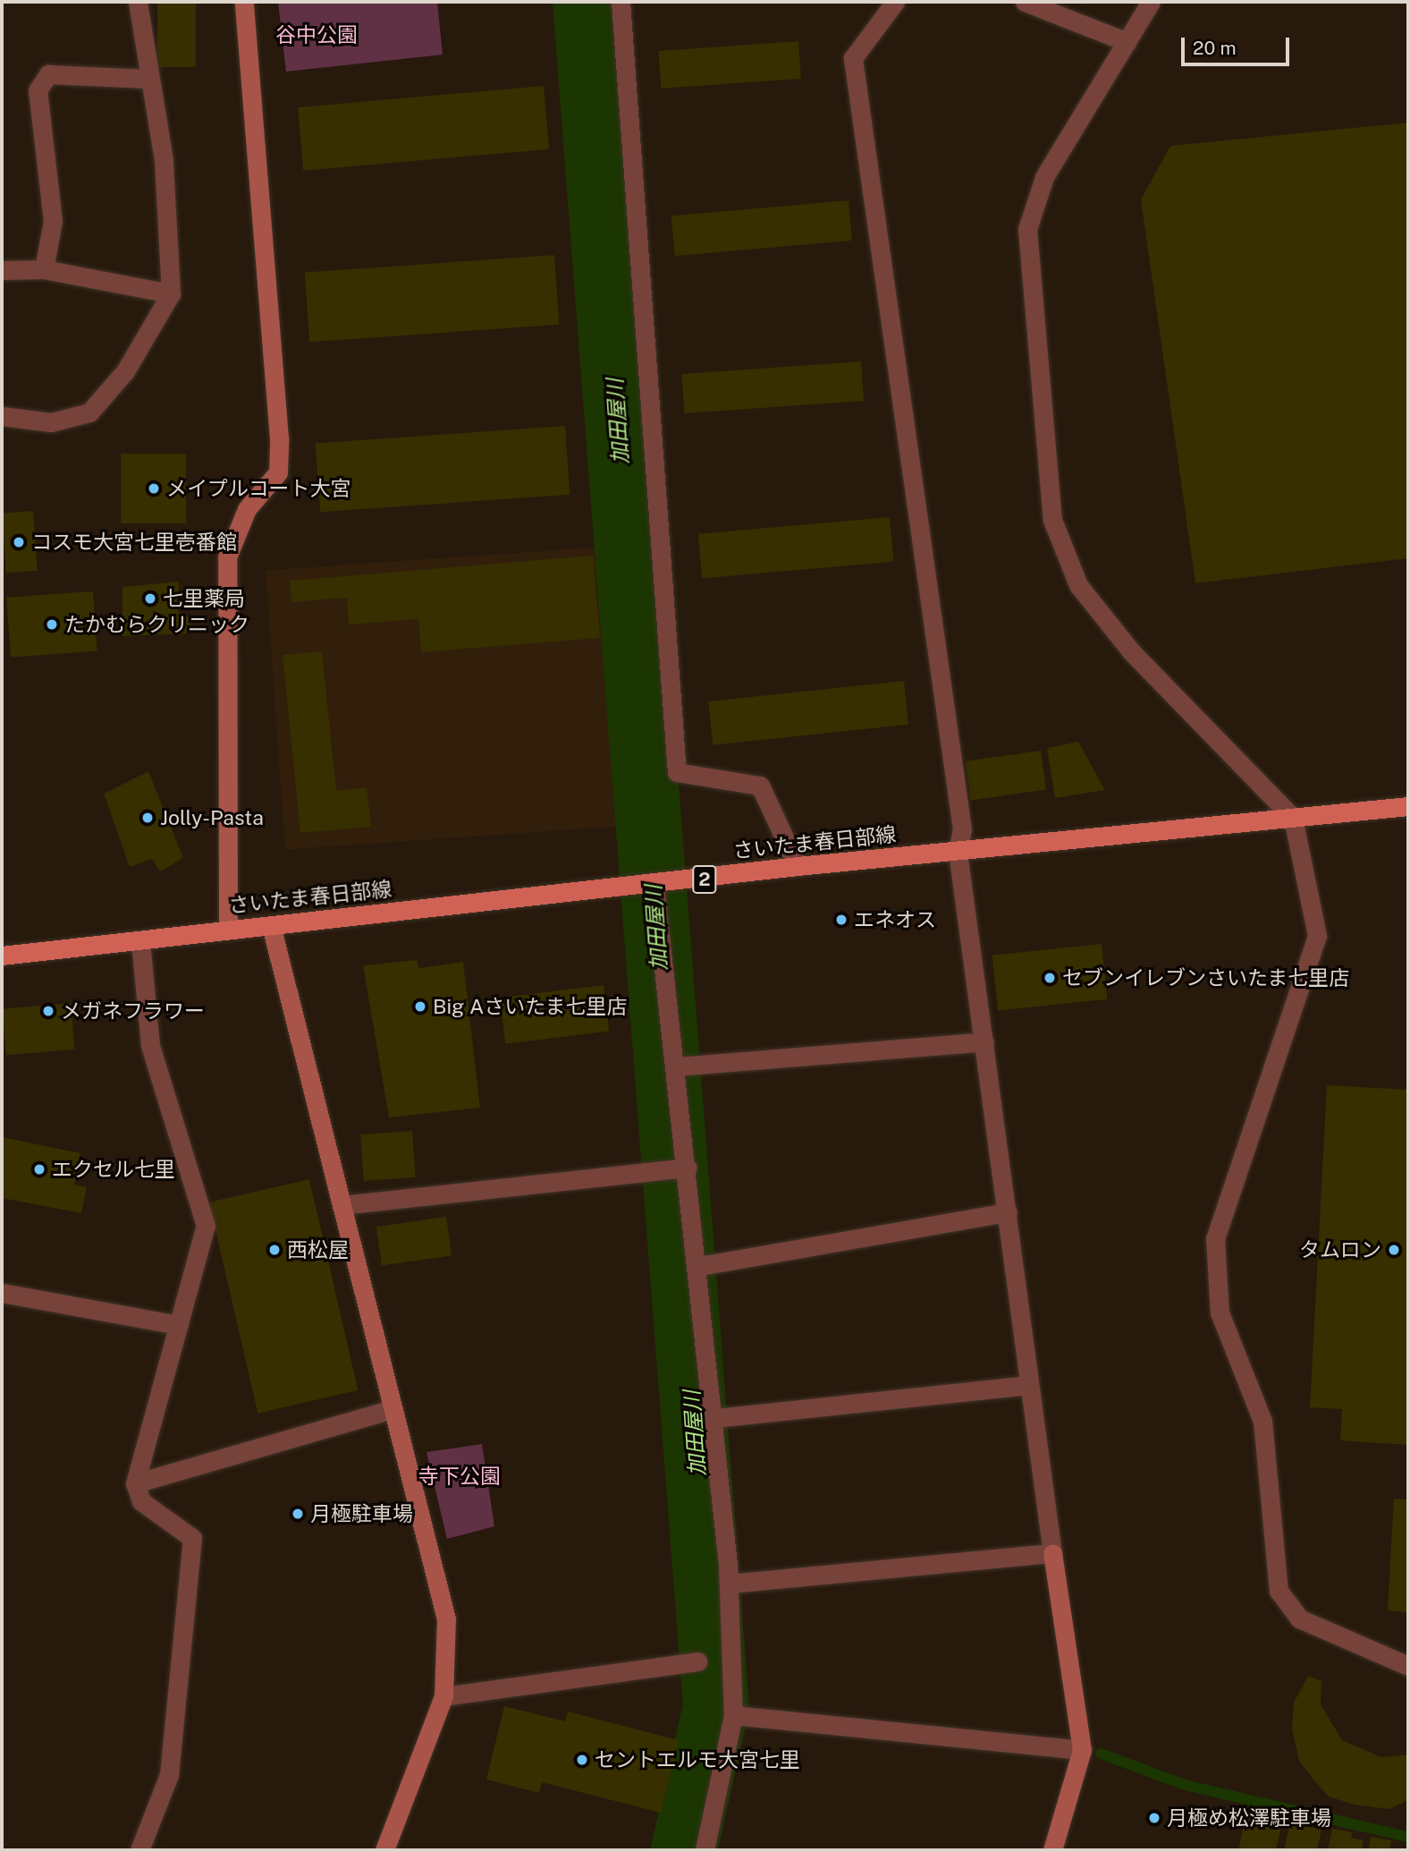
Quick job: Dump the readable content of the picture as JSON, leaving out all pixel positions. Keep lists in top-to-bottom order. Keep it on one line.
{"streets":{"main road":["さいたま春日部線","2"]},"water":["加田屋川"],"parks":["谷中公園","寺下公園"],"places":["メイプルコート大宮","コスモ大宮七里壱番館","七里薬局","たかむらクリニック","Jolly-Pasta","エネオス","セブンイレブンさいたま七里店","Big Aさいたま七里店","メガネフラワー","エクセル七里","西松屋","タムロン","月極駐車場","セントエルモ大宮七里","月極め松澤駐車場"],"scale_bar":"20 m"}
